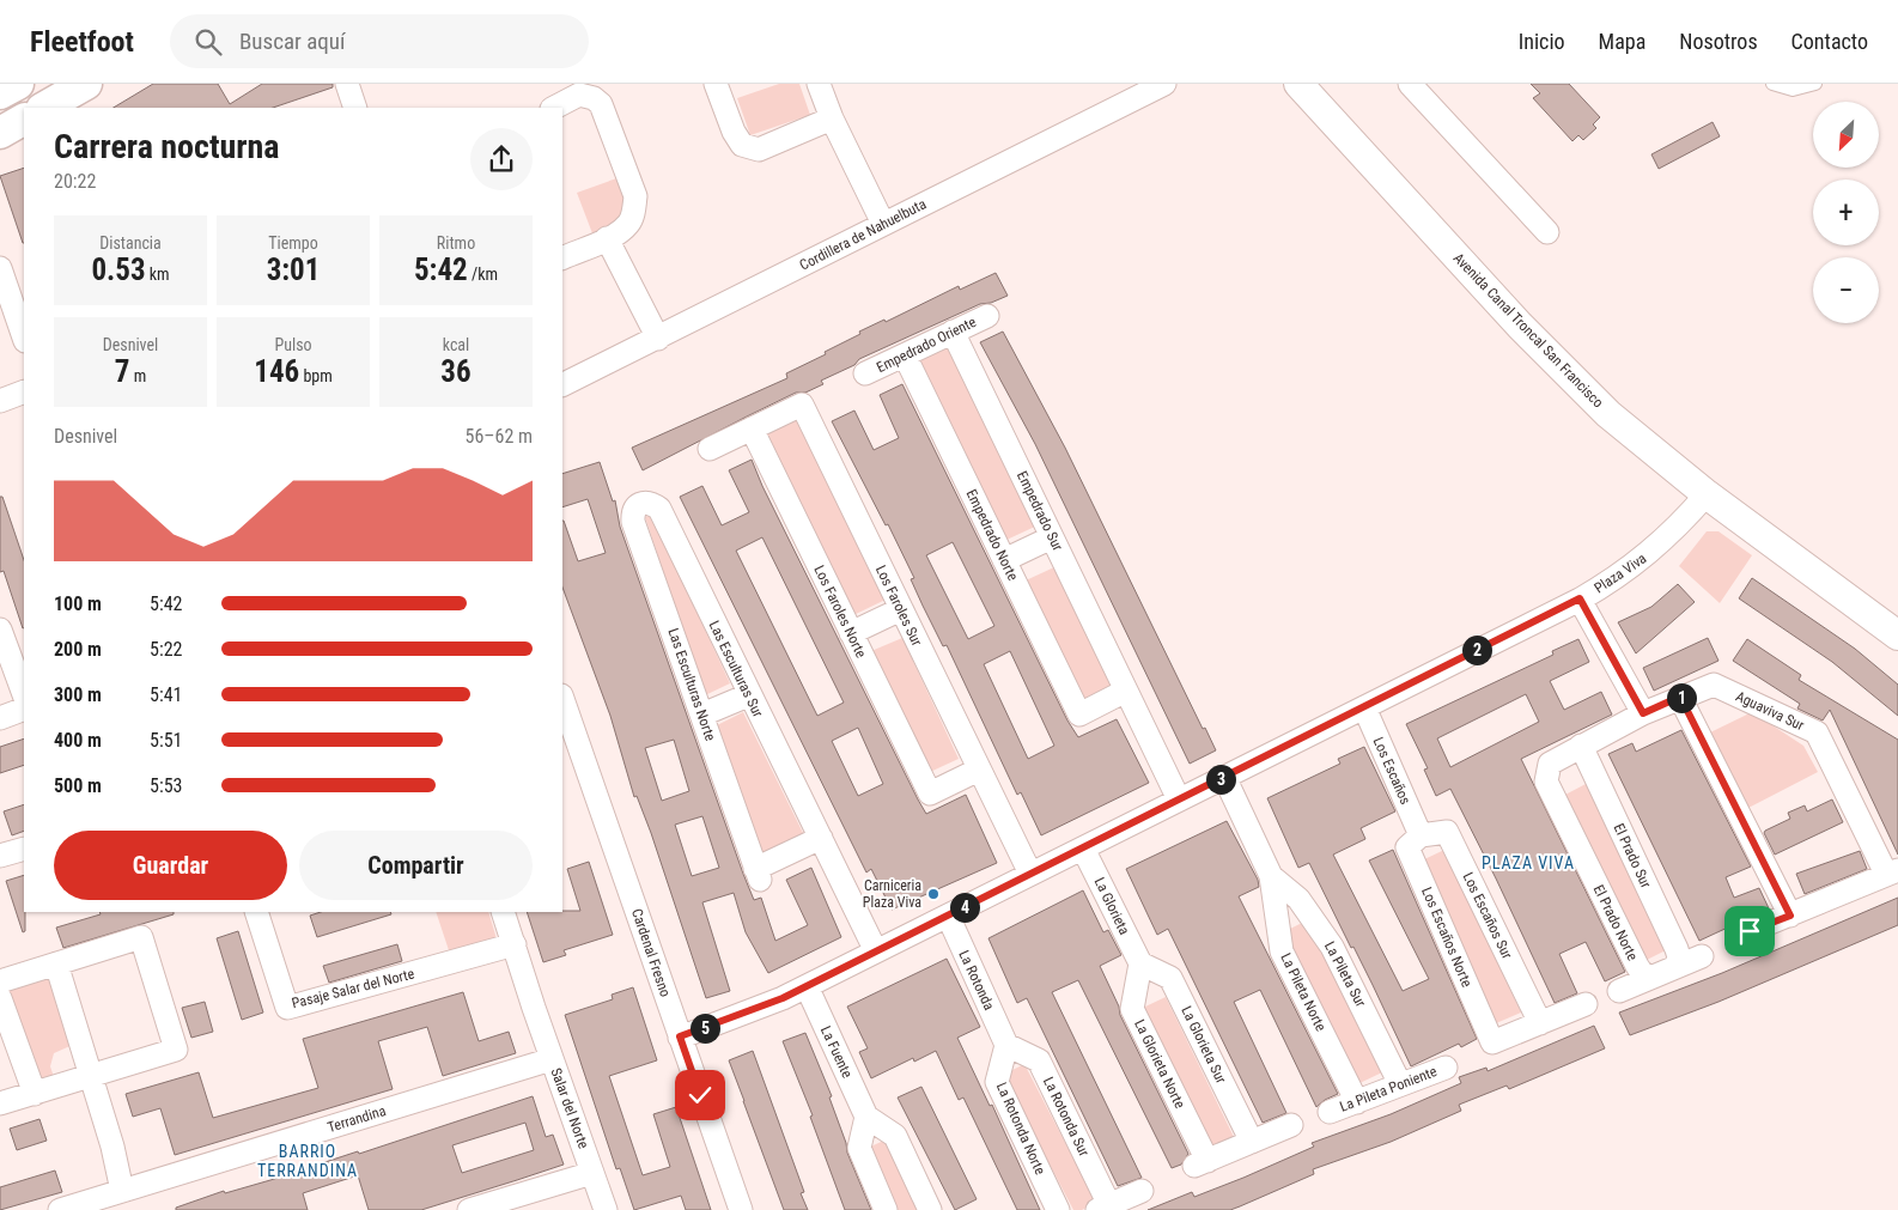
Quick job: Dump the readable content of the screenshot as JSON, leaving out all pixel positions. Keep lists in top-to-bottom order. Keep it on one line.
{"streets":{"street":["Cordillera de Nahuelbuta","Avenida Canal Troncal San Francisco","Empedrado Oriente","Empedrado Sur","Empedrado Norte","Plaza Viva","Los Faroles Sur","Los Faroles Norte","Las Esculturas Sur","Las Esculturas Norte","Aguaviva Sur","Los Escaños","El Prado Sur","La Glorieta","Los Escaños Sur","El Prado Norte","Los Escaños Norte","Cardenal Fresno","La Pileta Sur","La Rotonda","Pasaje Salar del Norte","La Pileta Norte","La Glorieta Sur","La Fuente","La Glorieta Norte","La Pileta Poniente","Salar del Norte","La Rotonda Sur","Terrandina","La Rotonda Norte"]},"crossings":[["Avenida Canal Troncal San Francisco","Plaza Viva"],["Empedrado Oriente","Empedrado Sur"],["Empedrado Oriente","Empedrado Norte"],["Empedrado Sur","Empedrado Norte"],["Empedrado Sur","Plaza Viva"],["Plaza Viva","Los Faroles Sur"],["Plaza Viva","Las Esculturas Sur"],["Plaza Viva","Los Escaños"],["Plaza Viva","La Glorieta"],["Plaza Viva","Cardenal Fresno"],["Plaza Viva","La Rotonda"],["Plaza Viva","La Fuente"],["Los Faroles Sur","Los Faroles Norte"],["Las Esculturas Sur","Las Esculturas Norte"],["Aguaviva Sur","El Prado Norte"],["Los Escaños","Los Escaños Sur"],["Los Escaños","Los Escaños Norte"],["El Prado Sur","El Prado Norte"],["La Glorieta","La Glorieta Sur"],["La Glorieta","La Glorieta Norte"],["Los Escaños Sur","Los Escaños Norte"],["La Pileta Sur","La Pileta Norte"],["La Pileta Sur","La Pileta Poniente"],["La Rotonda","La Rotonda Sur"],["La Rotonda","La Rotonda Norte"],["Pasaje Salar del Norte","Salar del Norte"],["La Pileta Norte","La Pileta Poniente"],["La Glorieta Sur","La Glorieta Norte"],["Salar del Norte","Terrandina"],["La Rotonda Sur","La Rotonda Norte"]],"districts":["PLAZA VIVA","BARRIO TERRANDINA"],"places":["Carniceria Plaza Viva"],"north":"bottom left","page":{"header":"Fleetfoot","search":"Buscar aquí","nav":["Inicio","Mapa","Nosotros","Contacto"],"map_buttons":["+","−"],"heading":["Carrera nocturna","20:22"],"stats":[["Distancia","0.53 km"],["Tiempo","3:01"],["Ritmo","5:42 /km"],["Desnivel","7 m"],["Pulso","146 bpm"],["kcal","36"]],"chart":["Desnivel","56–62 m"],"list":[{"name":"100 m","note":"5:42"},{"name":"200 m","note":"5:22"},{"name":"300 m","note":"5:41"},{"name":"400 m","note":"5:51"},{"name":"500 m","note":"5:53"}],"pins":["2","1","3","4","5"],"buttons":["Guardar","Compartir"]}}
